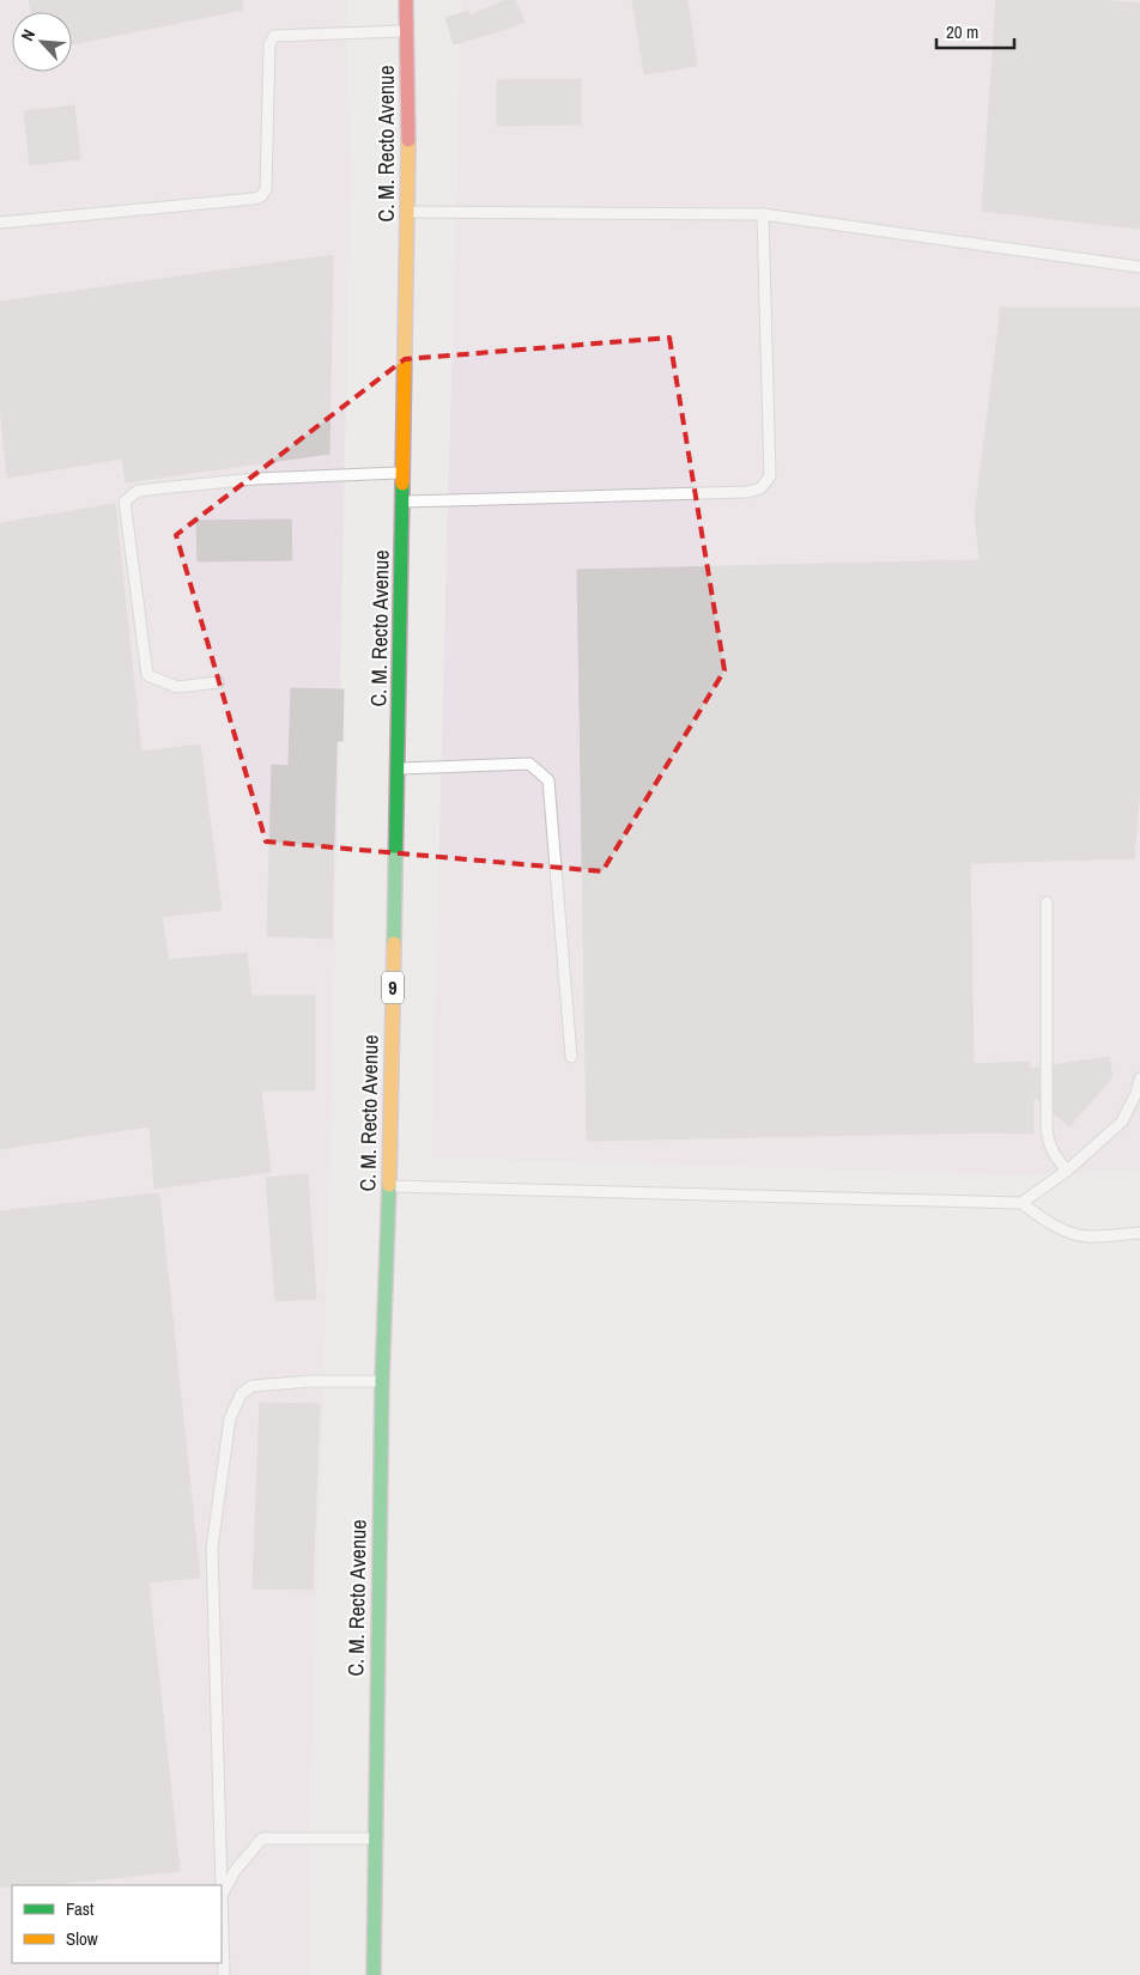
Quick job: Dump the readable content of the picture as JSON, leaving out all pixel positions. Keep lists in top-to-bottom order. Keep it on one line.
{"streets":{"highway":["C. M. Recto Avenue","9"]},"legend":["Fast","Slow"],"scale_bar":"20 m","north":"top left"}
